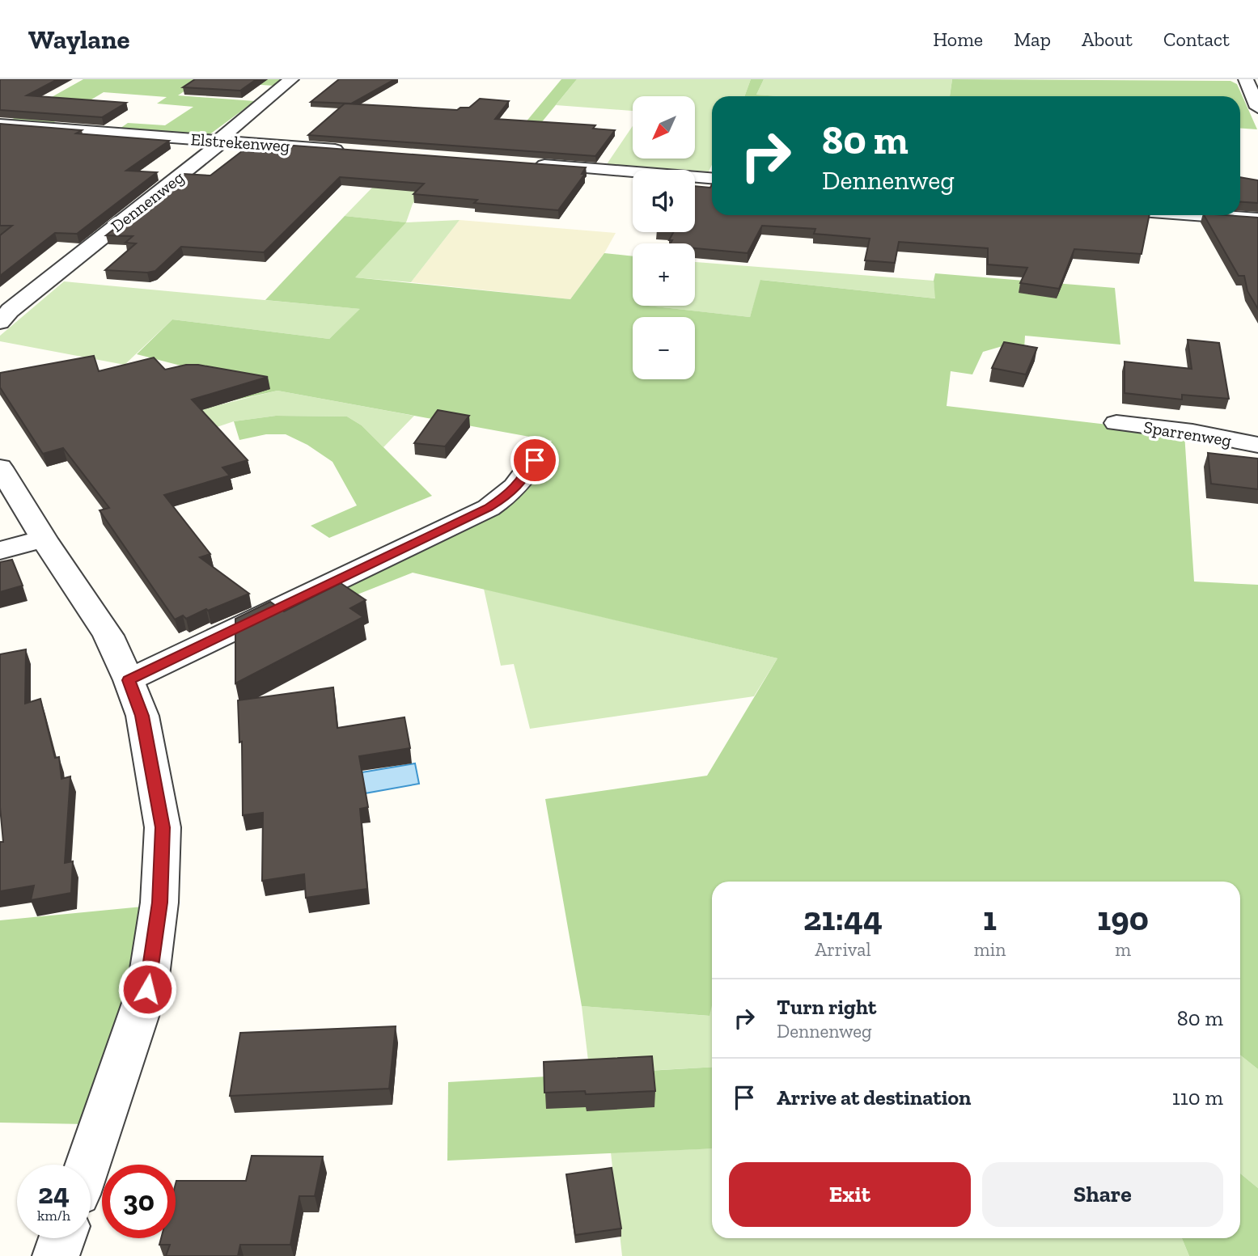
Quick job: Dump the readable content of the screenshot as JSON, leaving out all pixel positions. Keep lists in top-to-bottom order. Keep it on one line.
{"streets":{"street":["Elstrekenweg","Dennenweg","Sparrenweg"]},"crossings":[["Elstrekenweg","Dennenweg"]],"north":"bottom left","page":{"header":"Waylane","nav":["Home","Map","About","Contact"],"map_buttons":["+","−"],"turn":["80 m","Dennenweg"],"eta":["21:44","Arrival","1","min","190","m"],"list":[{"name":"Turn right","note":"Dennenweg","value":"80 m"},{"name":"Arrive at destination","value":"110 m"}],"buttons":["Exit","Share"],"speed":"24 km/h","limit":"30"}}
